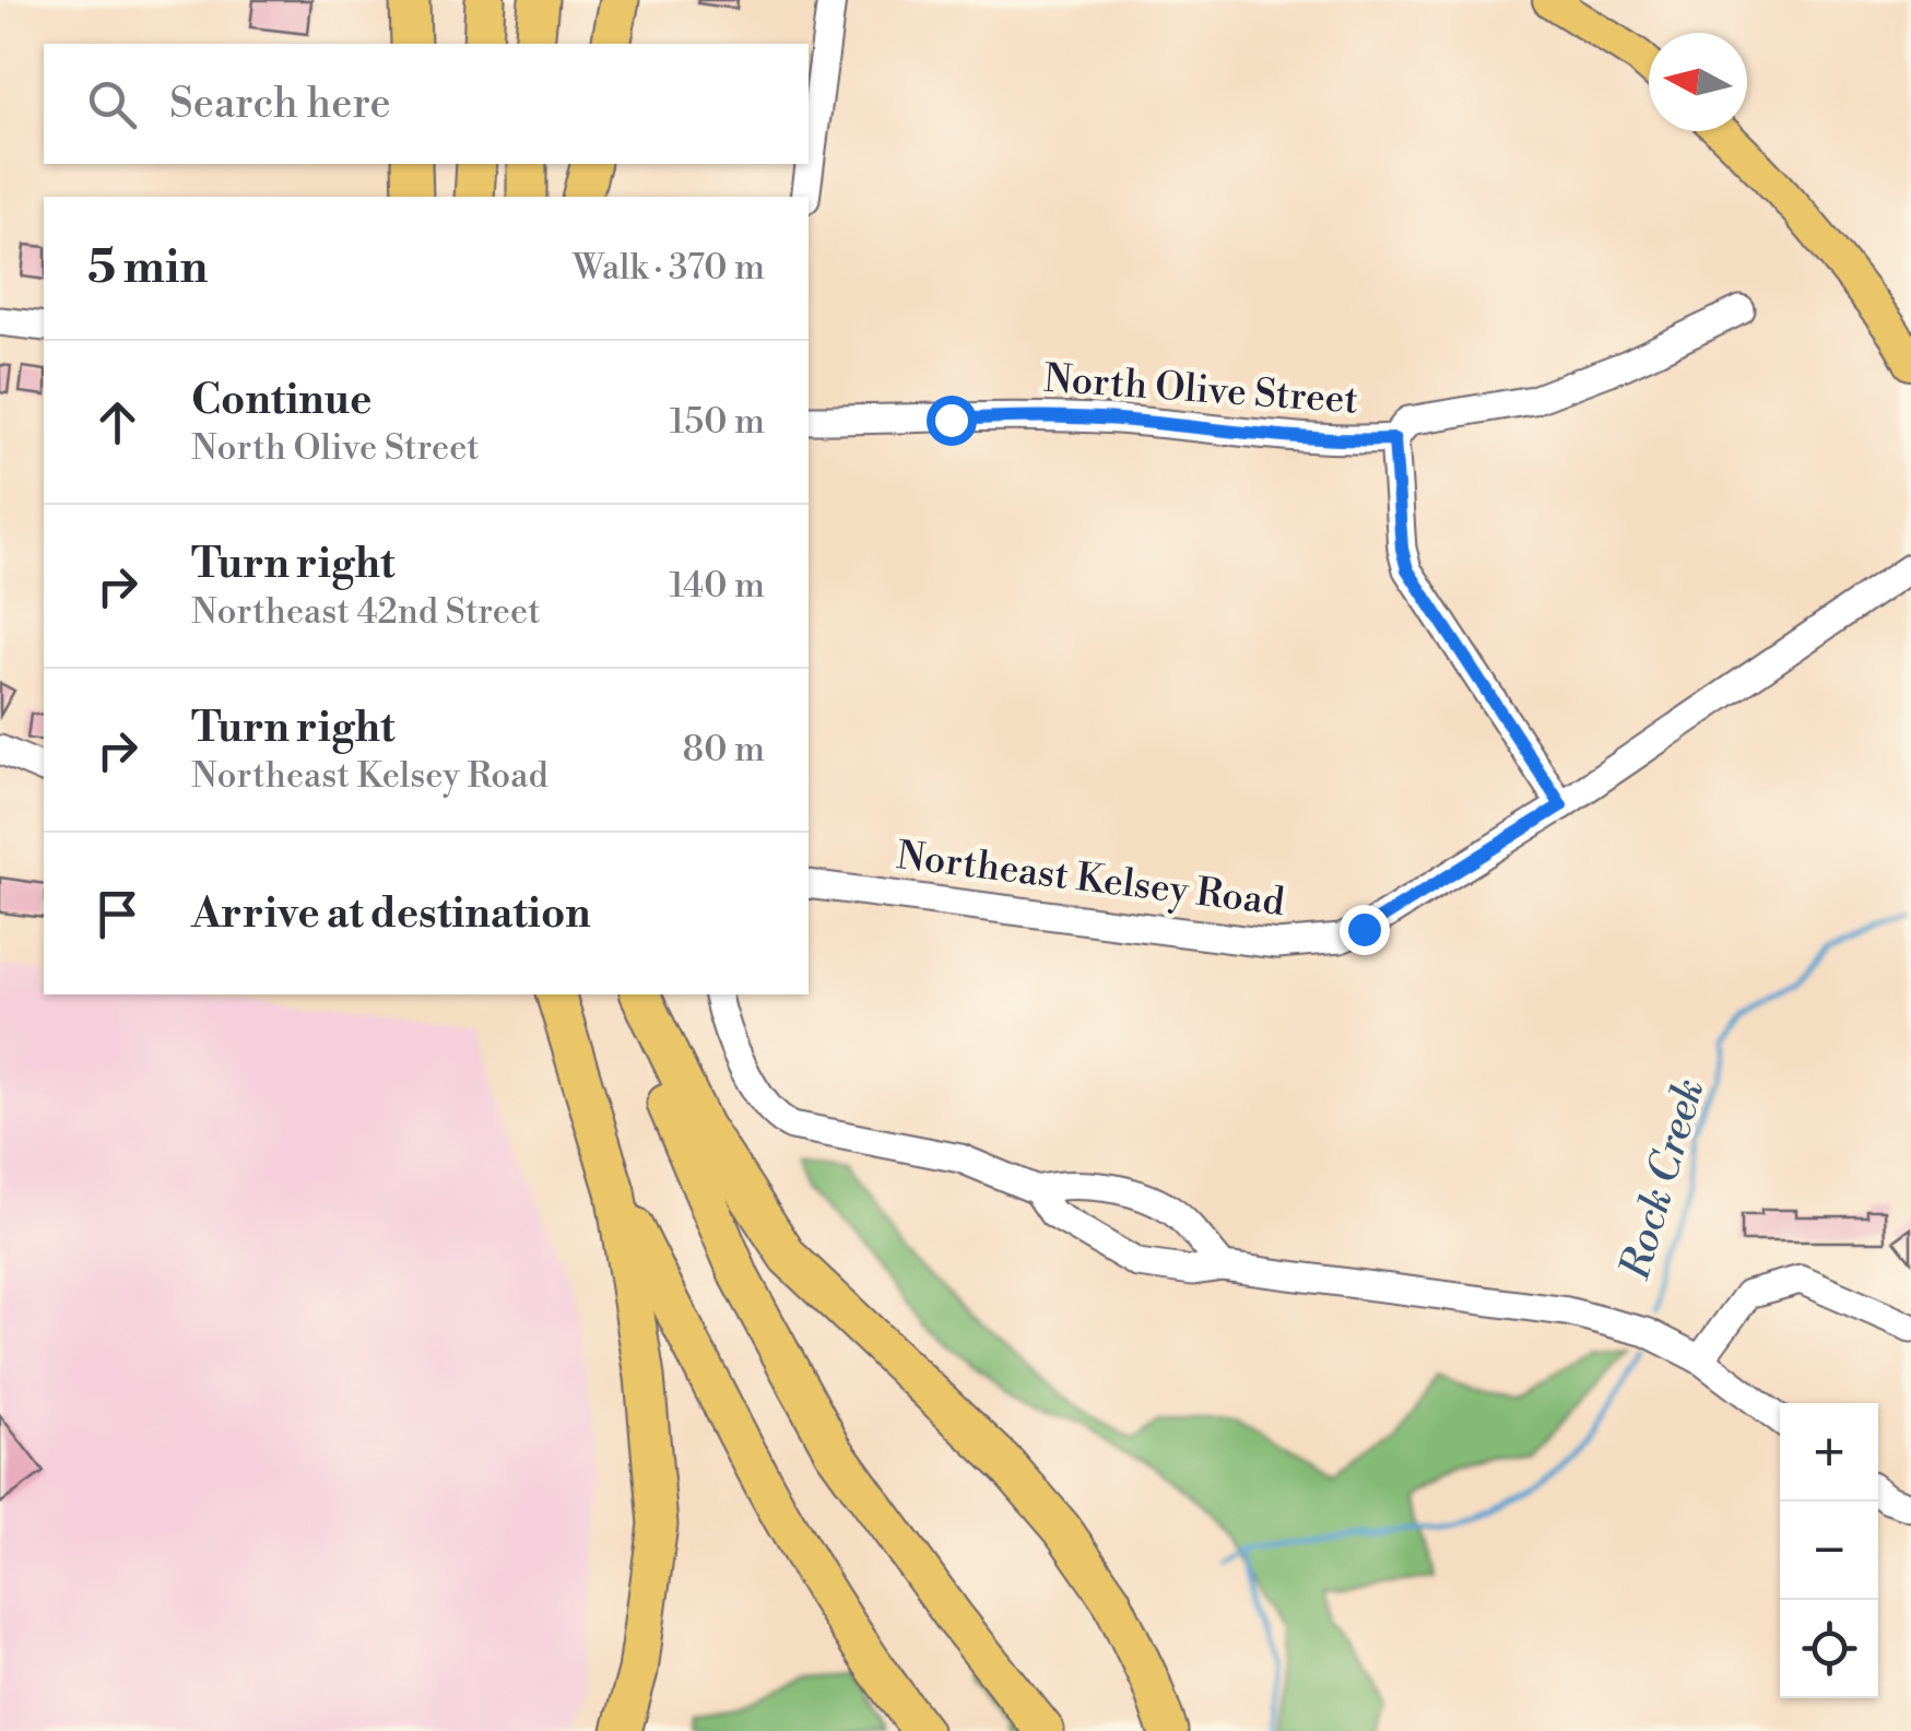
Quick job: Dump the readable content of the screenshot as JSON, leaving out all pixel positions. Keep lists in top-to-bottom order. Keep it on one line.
{"streets":{"street":["North Olive Street","Northeast Kelsey Road"]},"water":["Rock Creek"],"north":"left","page":{"search":"Search here","heading":["5 min","Walk · 370 m"],"list":[["Continue","North Olive Street","150 m"],["Turn right","Northeast 42nd Street","140 m"],["Turn right","Northeast Kelsey Road","80 m"],"Arrive at destination"],"map_buttons":["+","−"]}}
